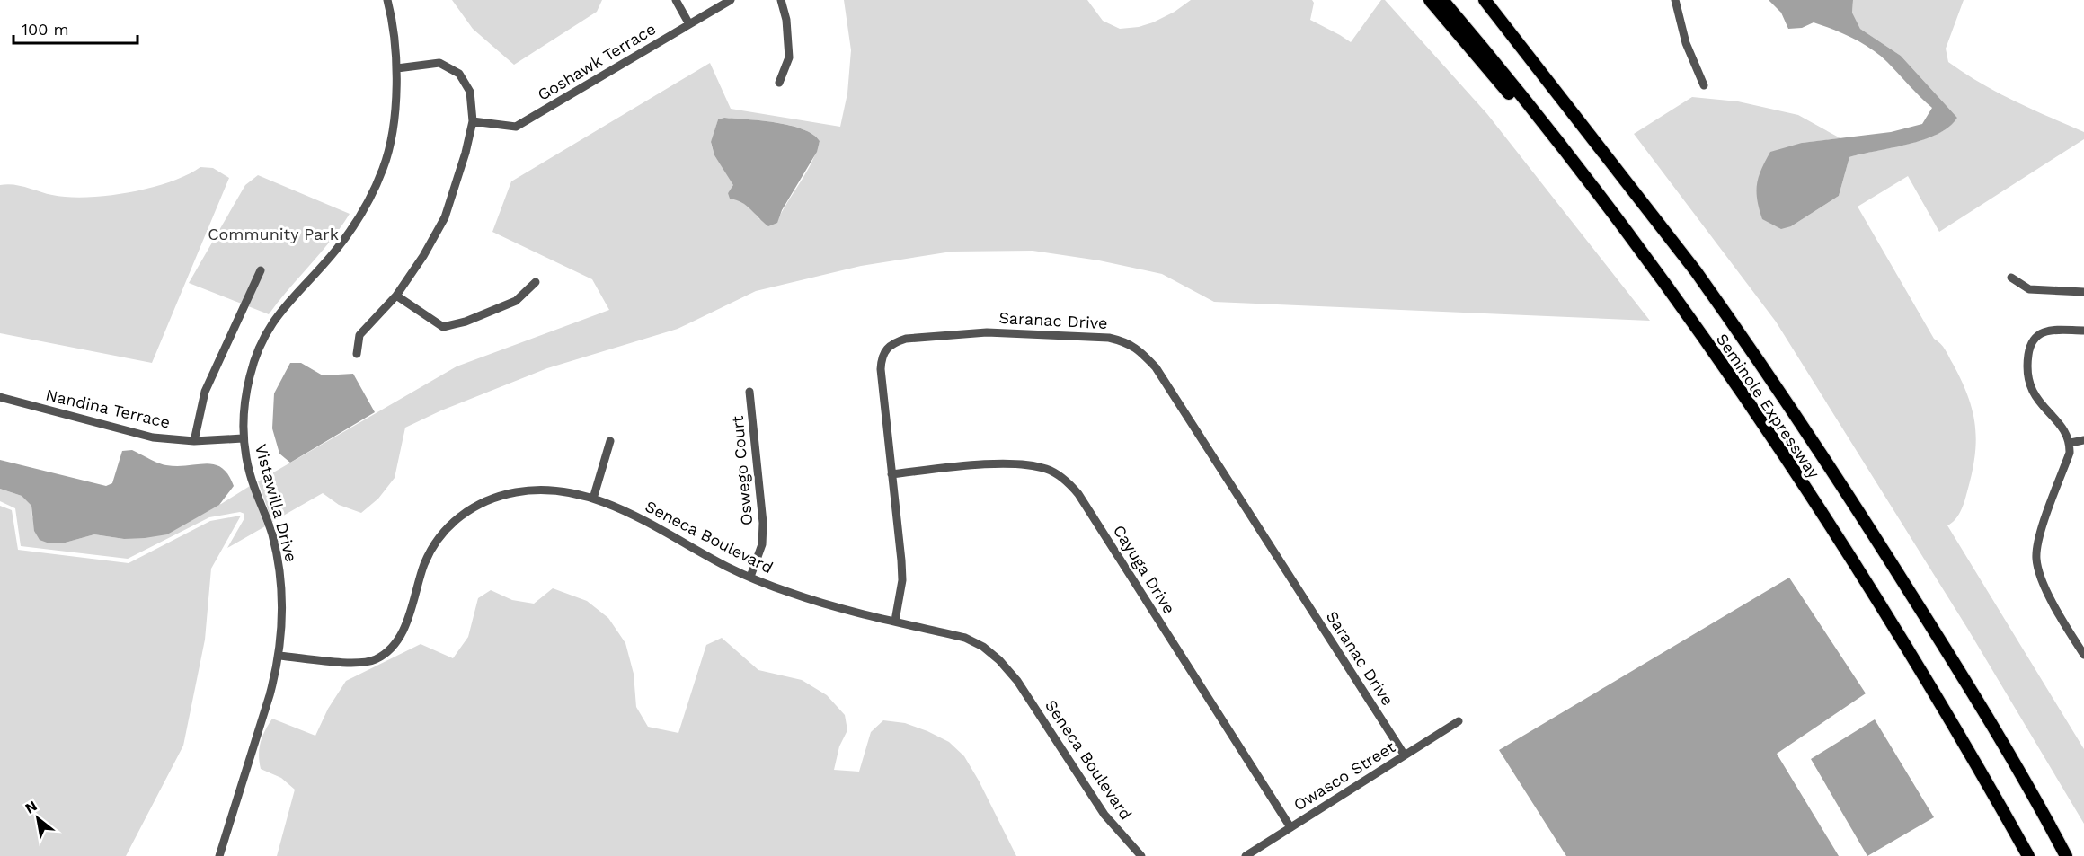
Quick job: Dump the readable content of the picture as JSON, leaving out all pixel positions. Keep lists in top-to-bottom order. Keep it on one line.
{"streets":{"highway":["Seminole Expressway"],"street":["Goshawk Terrace","Saranac Drive","Nandina Terrace","Oswego Court","Vistawilla Drive","Seneca Boulevard","Cayuga Drive","Owasco Street"]},"crossings":[["Saranac Drive","Seneca Boulevard"],["Saranac Drive","Cayuga Drive"],["Saranac Drive","Owasco Street"],["Nandina Terrace","Vistawilla Drive"],["Oswego Court","Seneca Boulevard"],["Vistawilla Drive","Seneca Boulevard"],["Cayuga Drive","Owasco Street"]],"parks":["Community Park"],"scale_bar":"100 m","north":"top left"}
